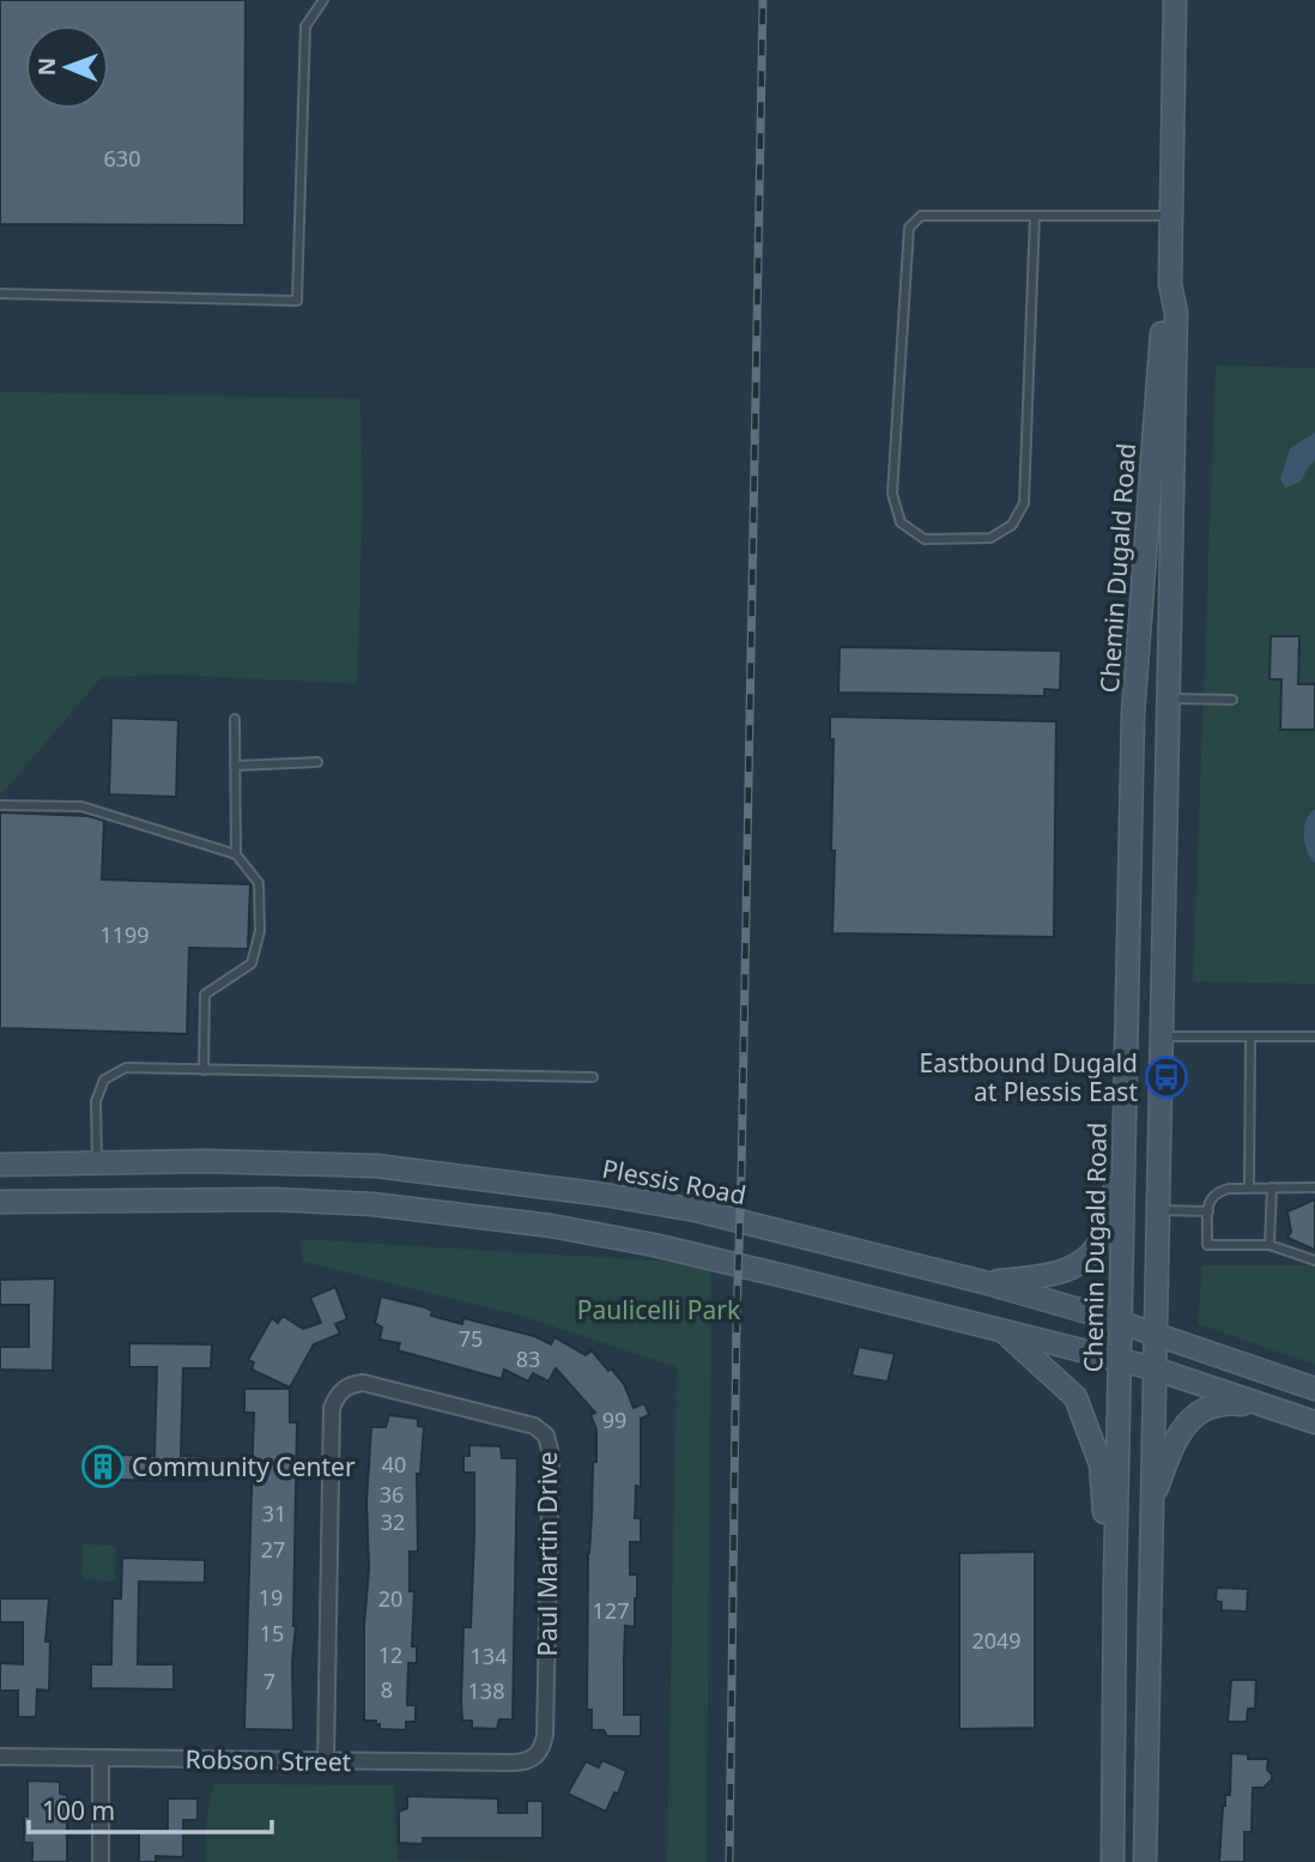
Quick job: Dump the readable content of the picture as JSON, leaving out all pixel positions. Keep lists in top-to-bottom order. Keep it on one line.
{"streets":{"main road":["Chemin Dugald Road","Plessis Road"],"street":["Paul Martin Drive","Robson Street"]},"crossings":[["Chemin Dugald Road","Plessis Road"],["Paul Martin Drive","Robson Street"]],"parks":["Paulicelli Park"],"places":{"bus stop":["Eastbound Dugald at Plessis East"],"building":["Community Center"]},"house_numbers":["630","1199","75","83","99","40","36","31","32","27","19","20","127","15","2049","12","134","7","8","138"],"scale_bar":"100 m","north":"left"}
